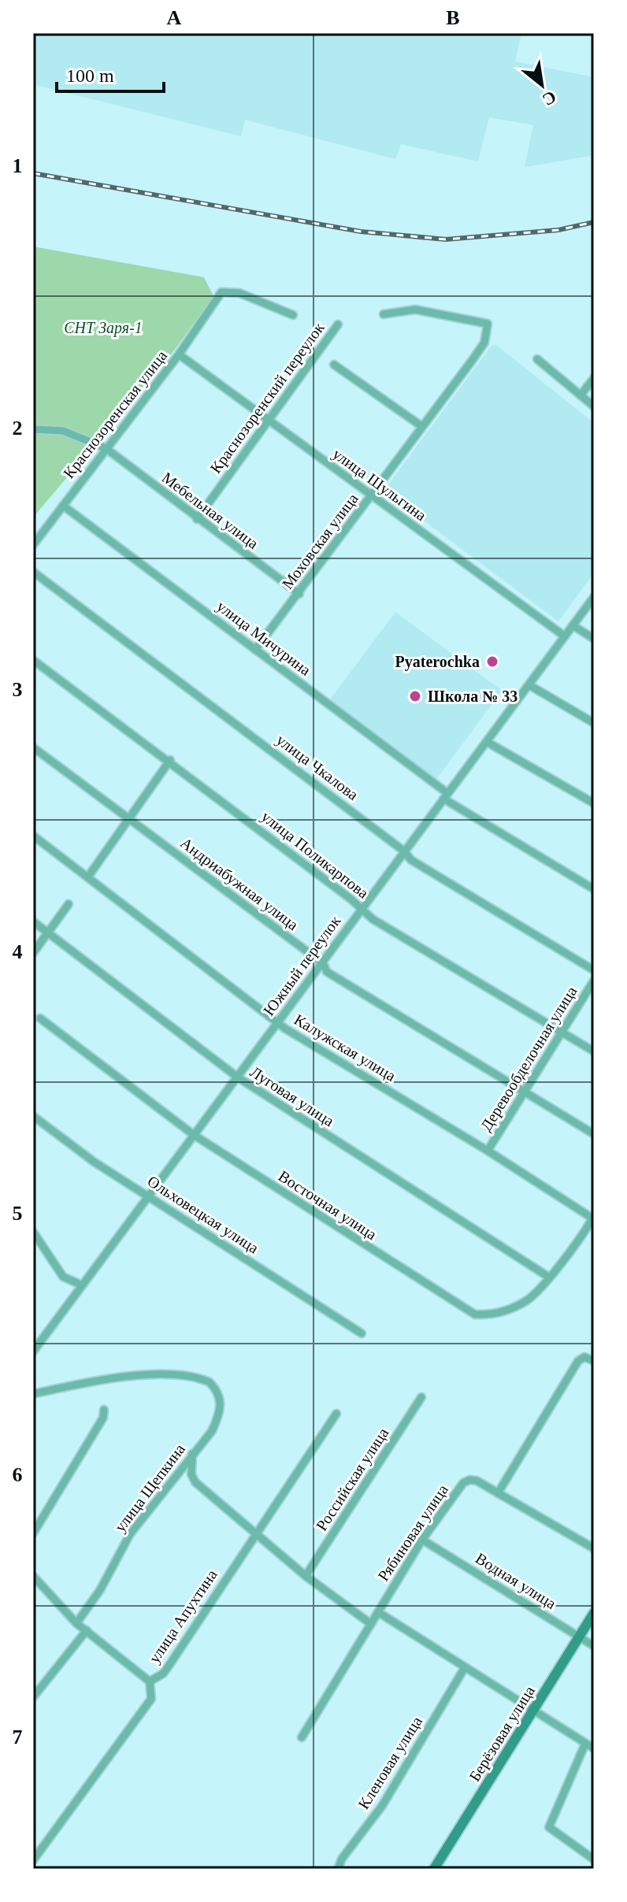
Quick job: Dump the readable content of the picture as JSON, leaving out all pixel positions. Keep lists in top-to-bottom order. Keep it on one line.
{"streets":{"main road":["Берёзовая улица"],"street":["Краснозоренский переулок","Краснозоренская улица","улица Шульгина","Мебельная улица","Моховская улица","улица Мичурина","улица Чкалова","улица Поликарпова","Андриабужная улица","Южный переулок","Калужская улица","Деревообделочная улица","Луговая улица","Восточная улица","Ольховецкая улица","Российская улица","улица Щепкина","Рябиновая улица","Водная улица","улица Апухтина","Кленовая улица"]},"crossings":[["Краснозоренский переулок","улица Шульгина"],["Краснозоренский переулок","Мебельная улица"],["Краснозоренская улица","улица Шульгина"],["Краснозоренская улица","Мебельная улица"],["Краснозоренская улица","улица Мичурина"],["улица Шульгина","Моховская улица"],["улица Шульгина","Южный переулок"],["Мебельная улица","Моховская улица"],["Моховская улица","улица Мичурина"],["улица Мичурина","Южный переулок"],["улица Чкалова","Южный переулок"],["улица Поликарпова","Южный переулок"],["улица Поликарпова","Деревообделочная улица"],["Андриабужная улица","Южный переулок"],["Андриабужная улица","Деревообделочная улица"],["Южный переулок","Калужская улица"],["Южный переулок","Луговая улица"],["Южный переулок","Восточная улица"],["Южный переулок","Ольховецкая улица"],["Калужская улица","Деревообделочная улица"],["Калужская улица","Восточная улица"],["Луговая улица","Восточная улица"],["Рябиновая улица","Водная улица"],["Водная улица","Берёзовая улица"]],"parks":["СНТ Заря-1"],"places":["Pyaterochka","Школа № 33"],"scale_bar":"100 m","north":"bottom right","grid":{"columns":["A","B"],"rows":["1","2","3","4","5","6","7"]}}
